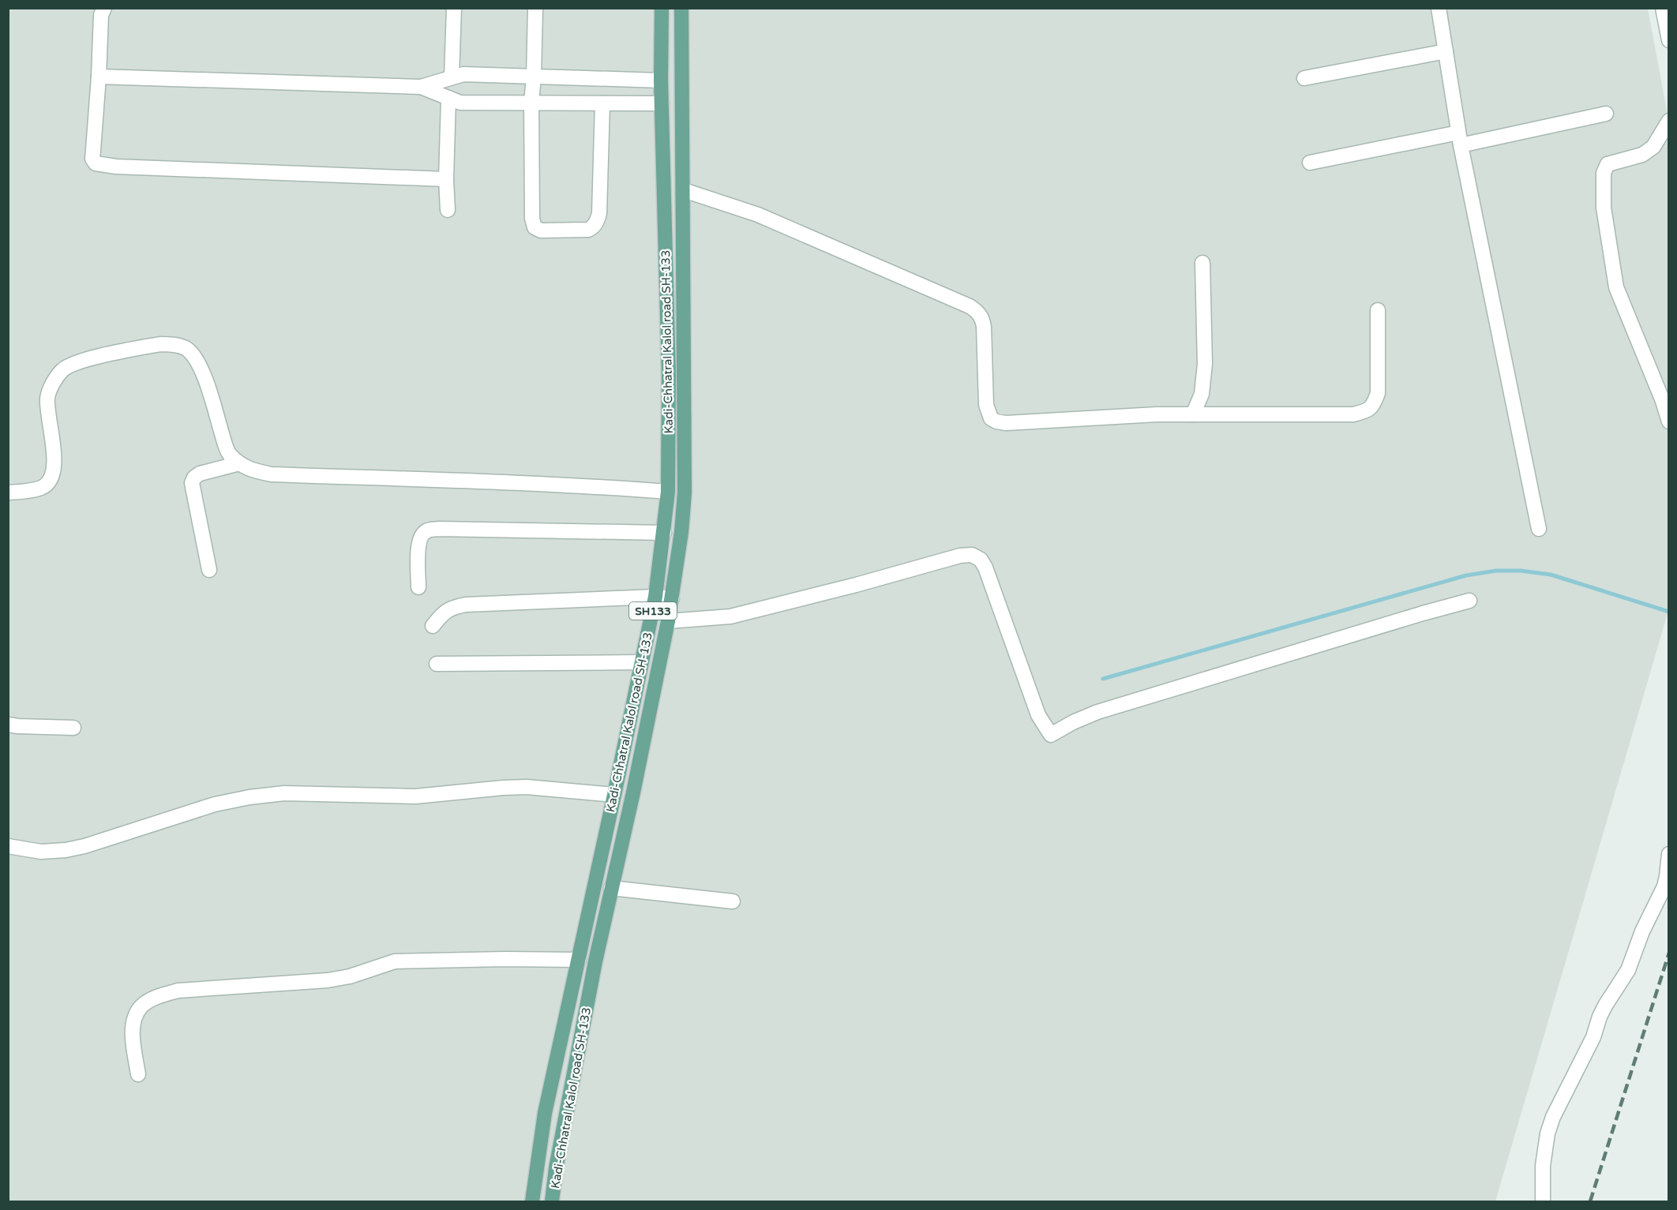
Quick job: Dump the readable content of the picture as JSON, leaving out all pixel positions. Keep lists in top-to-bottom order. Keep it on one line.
{"streets":{"main road":["Kadi-Chhatral Kalol road SH-133","SH133"]}}
